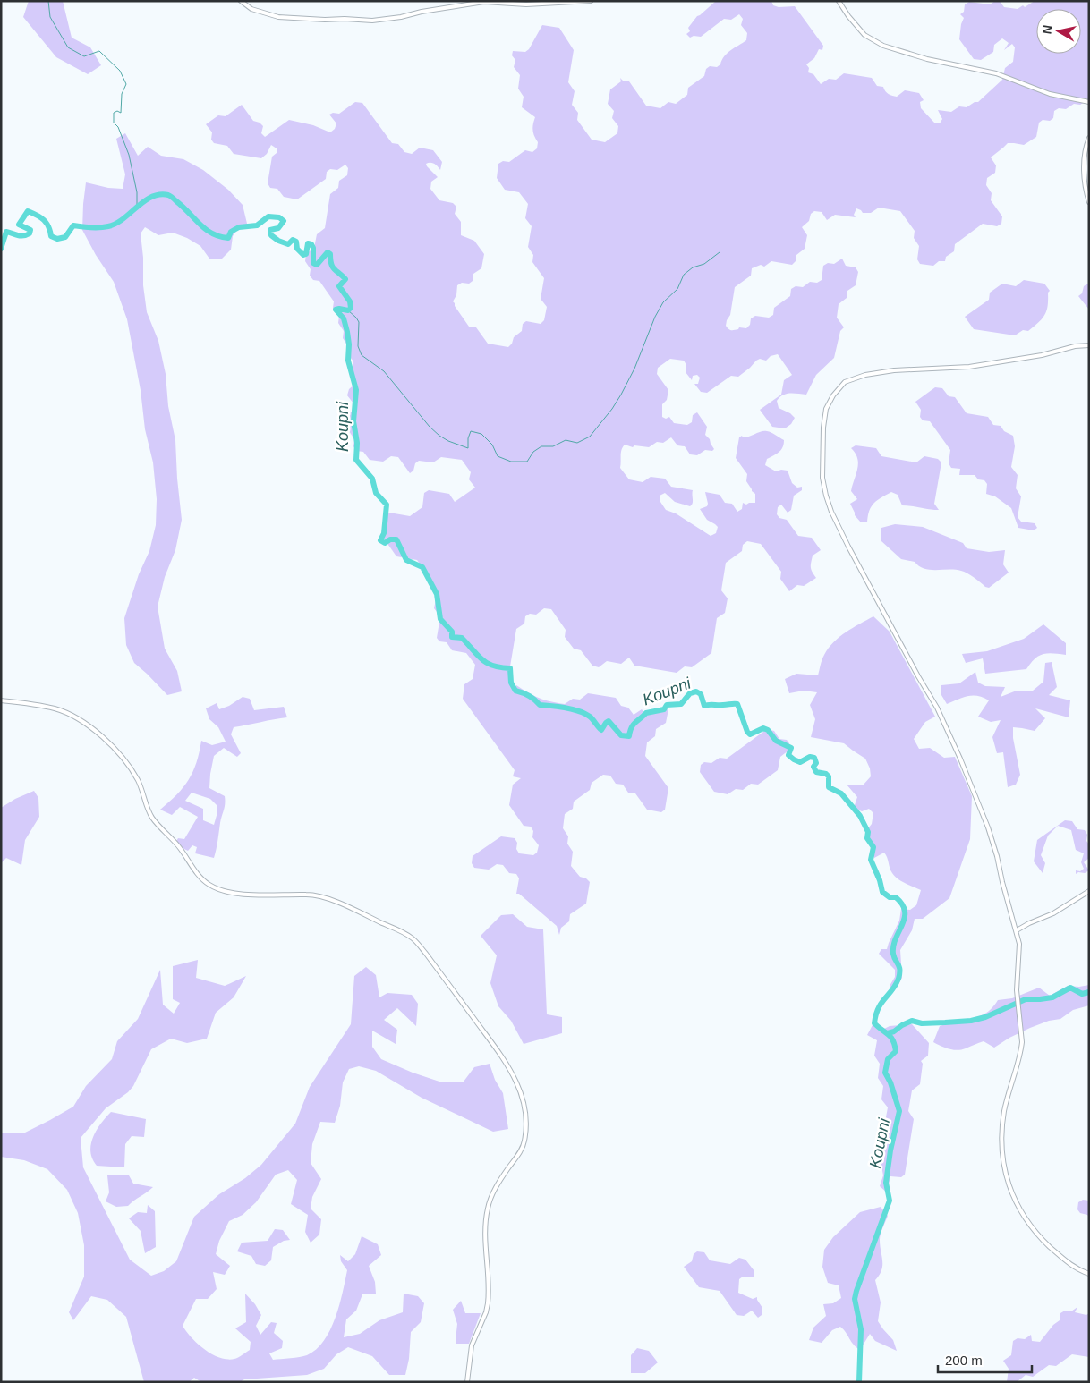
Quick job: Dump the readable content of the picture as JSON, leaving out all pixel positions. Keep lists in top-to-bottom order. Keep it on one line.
{"water":["Koupni"],"scale_bar":"200 m","north":"left"}
